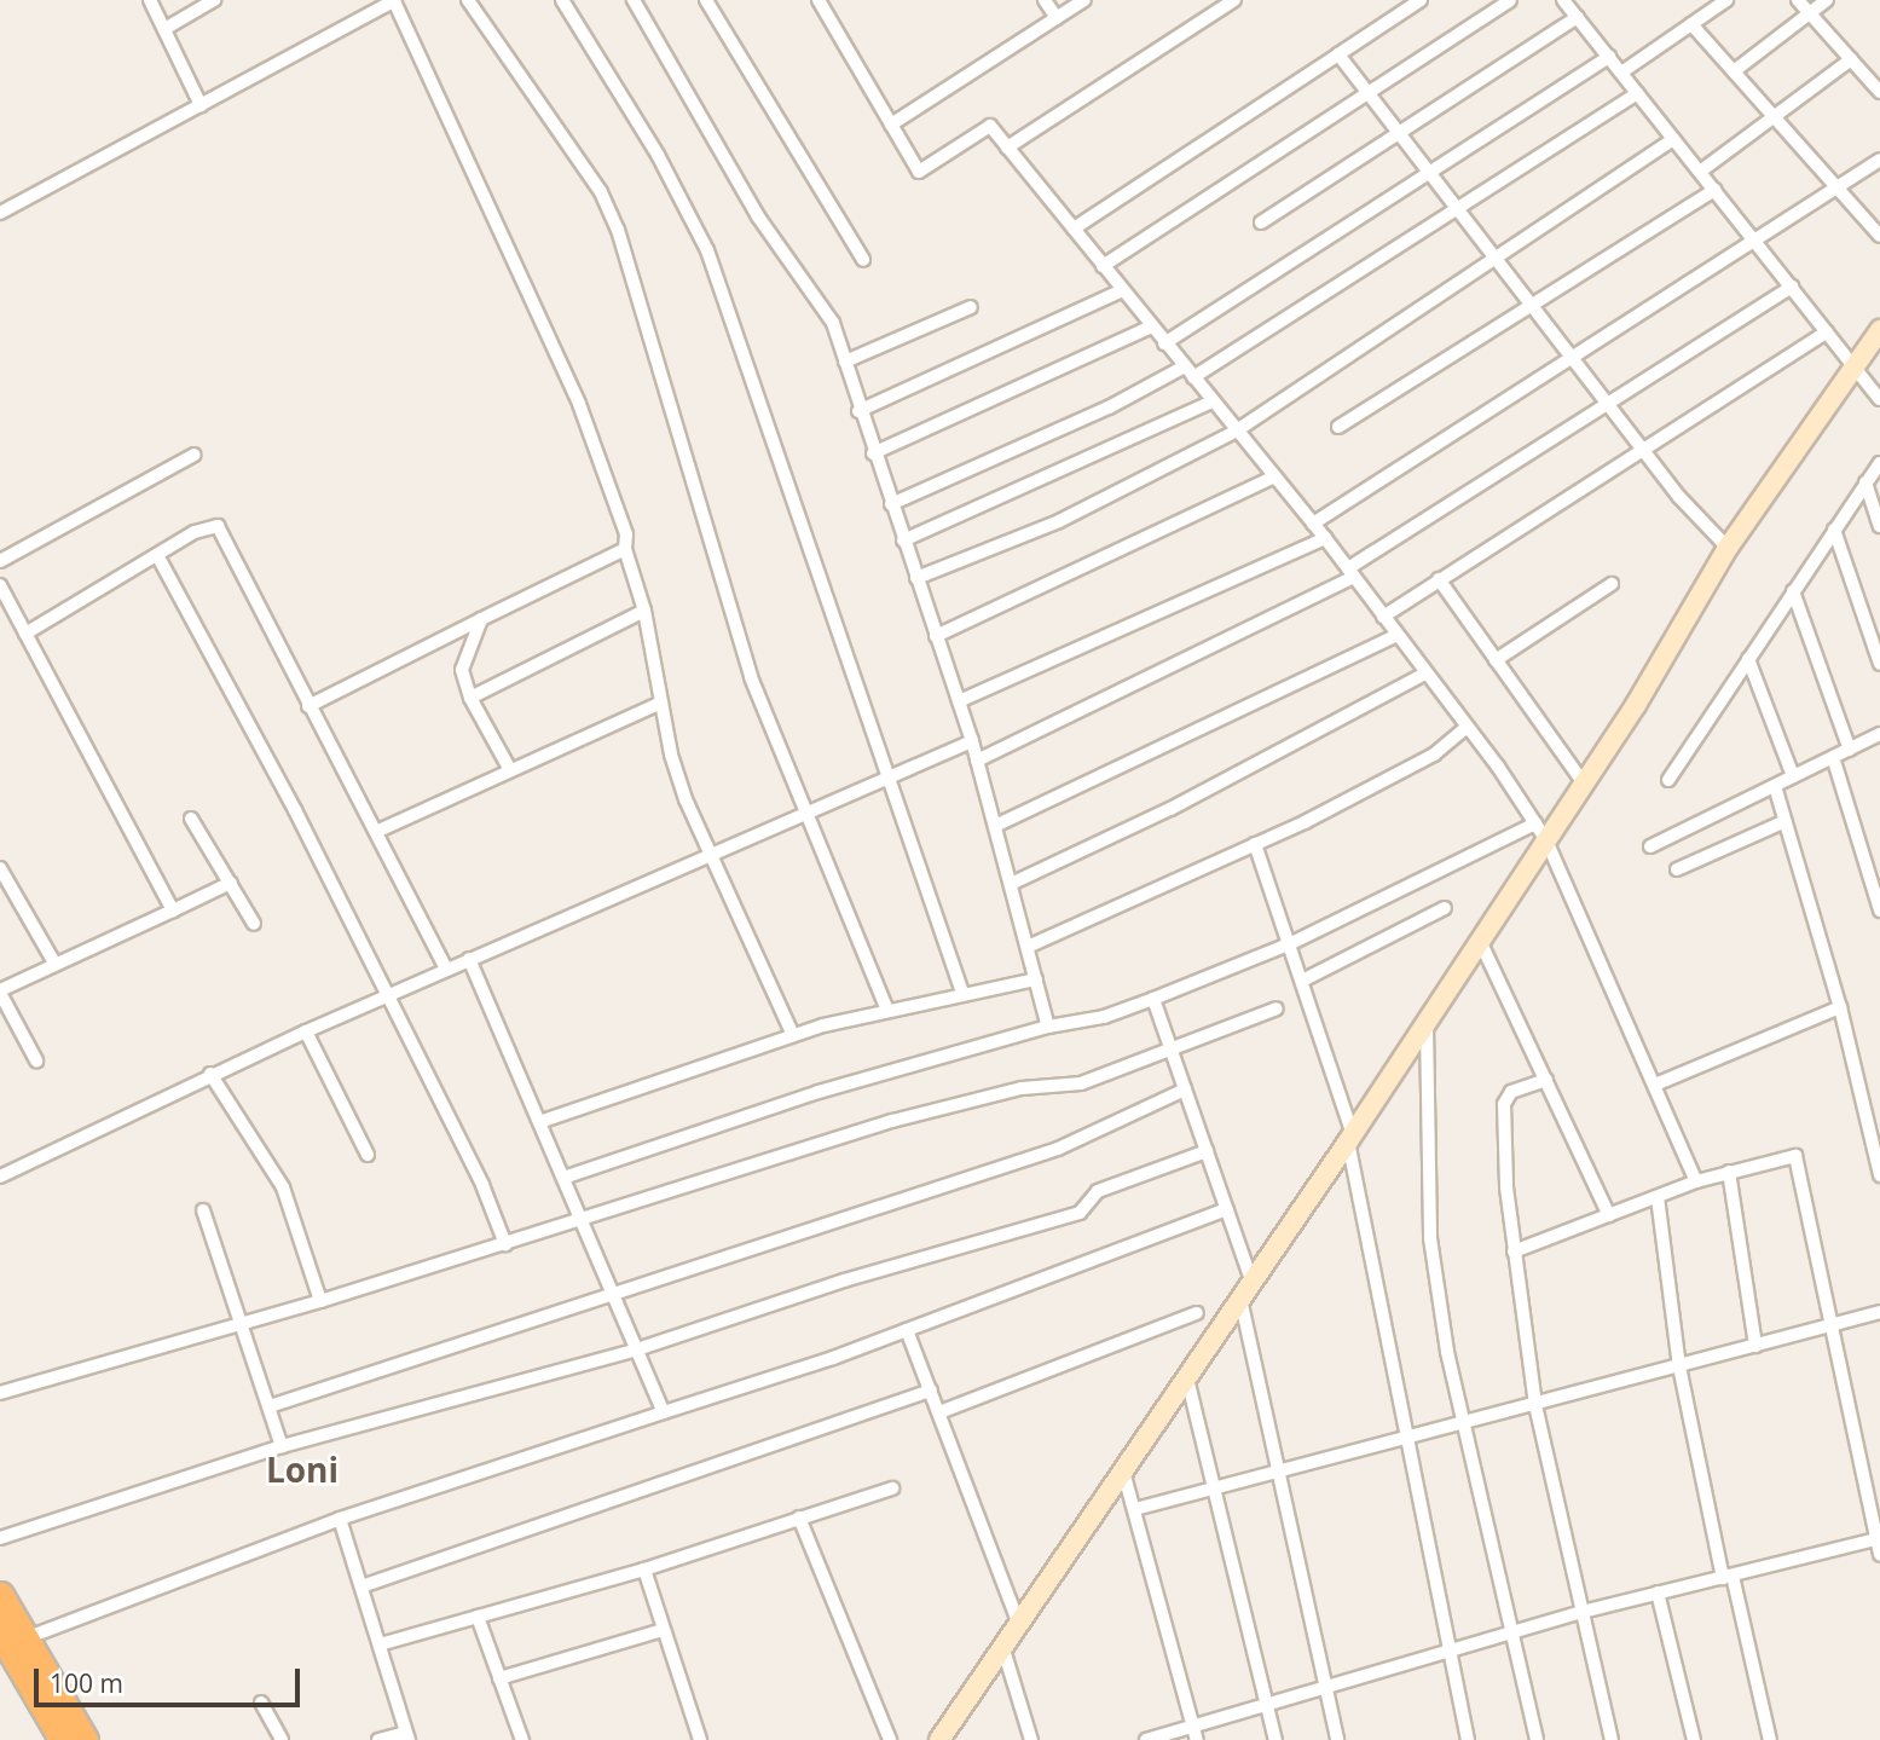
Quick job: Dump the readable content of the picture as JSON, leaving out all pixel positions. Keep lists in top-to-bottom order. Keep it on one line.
{"districts":["Loni"],"scale_bar":"100 m"}
